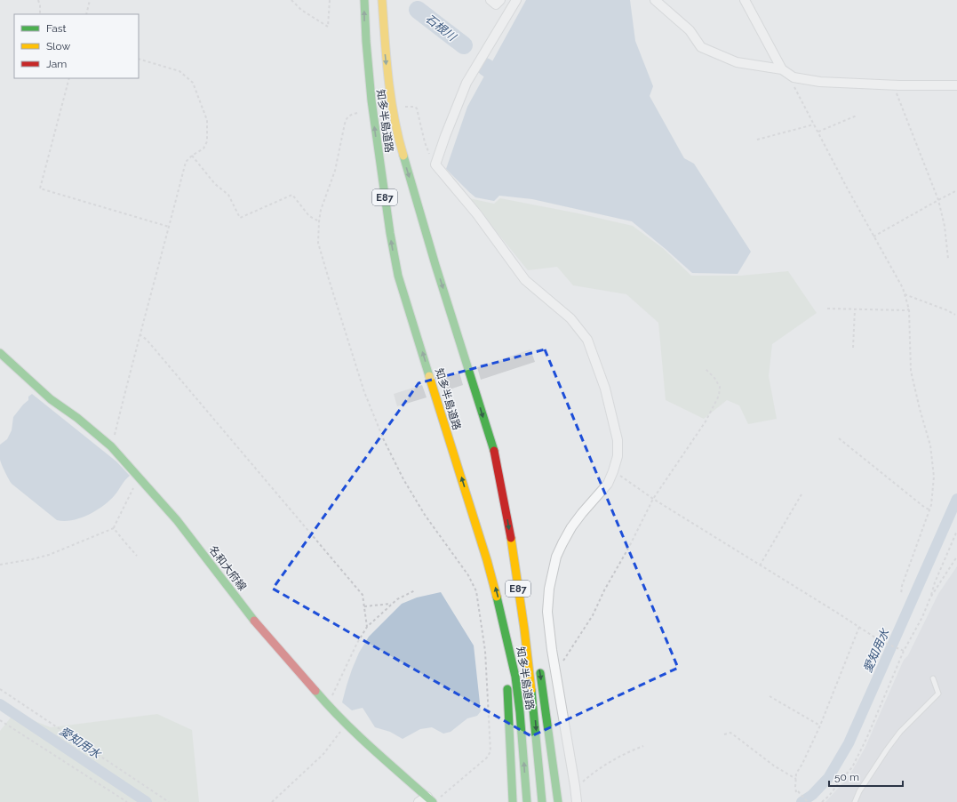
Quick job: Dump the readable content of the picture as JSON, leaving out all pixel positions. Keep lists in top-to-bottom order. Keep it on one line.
{"streets":{"main road":["知多半島道路","E87","名和大府線"]},"water":["石根川","愛知用水"],"legend":["Fast","Slow","Jam"],"scale_bar":"50 m"}
